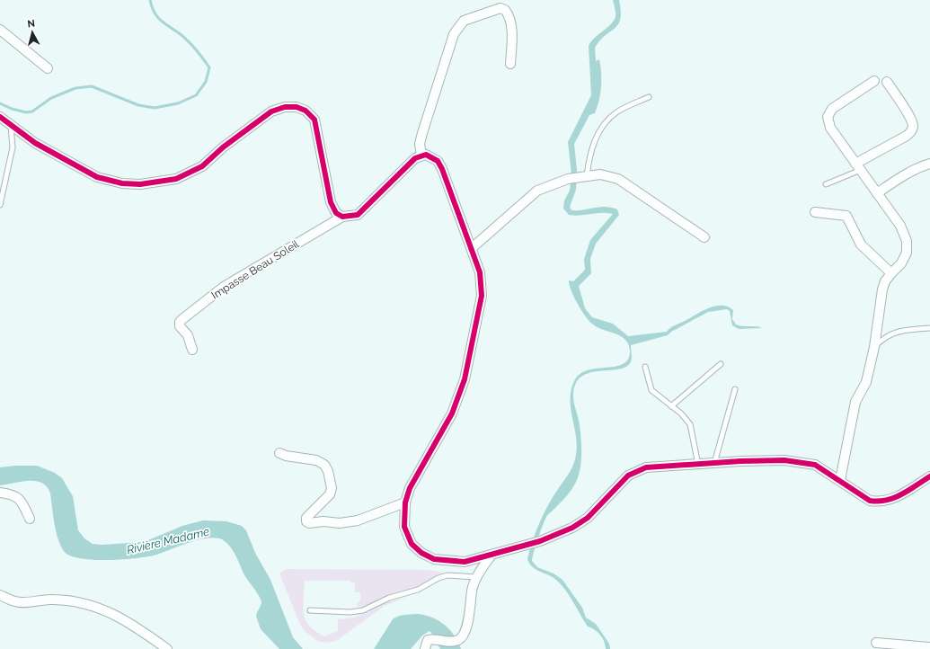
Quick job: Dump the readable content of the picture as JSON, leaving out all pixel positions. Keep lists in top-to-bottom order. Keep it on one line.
{"streets":{"street":["Impasse Beau Soleil"]},"water":["Rivière Madame"],"north":"top"}
